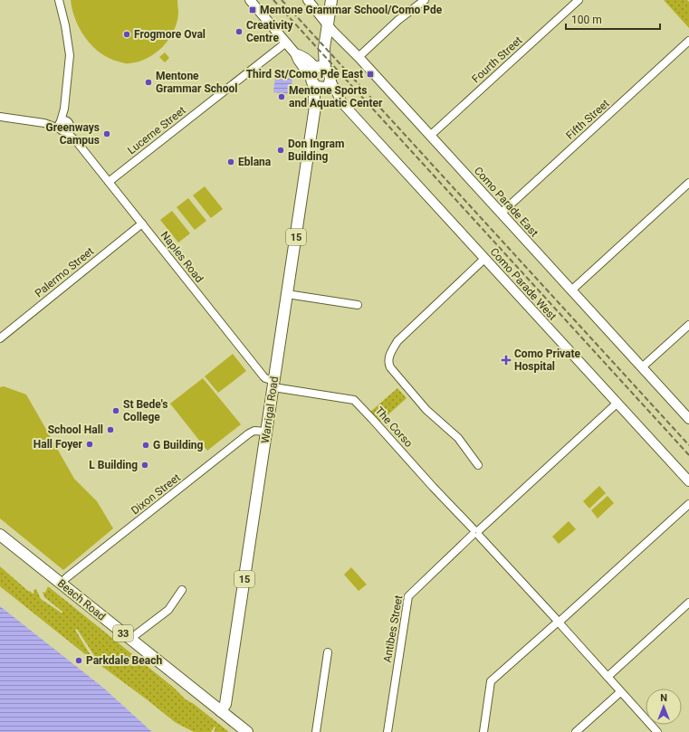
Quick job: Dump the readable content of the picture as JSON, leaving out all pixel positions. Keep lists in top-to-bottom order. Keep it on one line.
{"streets":{"main road":["15","Warrigal Road","Beach Road","33"],"street":["Fourth Street","Fifth Street","Lucerne Street","Como Parade East","Naples Road","Palermo Street","Como Parade West","The Corso","Dixon Street","Antibes Street"]},"crossings":[["Fourth Street","Como Parade East"],["Fifth Street","Como Parade East"],["Lucerne Street","Naples Road"],["Lucerne Street","Como Parade West"],["Como Parade East","15"],["15","Como Parade West"],["15","Warrigal Road"],["Naples Road","Palermo Street"],["Naples Road","Warrigal Road"],["Naples Road","The Corso"],["Como Parade West","Warrigal Road"],["Como Parade West","Antibes Street"],["Warrigal Road","The Corso"],["Warrigal Road","Dixon Street"],["Warrigal Road","Beach Road"],["The Corso","Antibes Street"],["Dixon Street","Beach Road"]],"places":{"transit":["Mentone Grammar School/Como Pde","Third St/Como Pde East"],"other":["Creativity Centre","Frogmore Oval","Mentone Grammar School","Mentone Sports and Aquatic Center","Greenways Campus","Don Ingram Building","Eblana","St Bede's College","School Hall","Hall Foyer","G Building","L Building","Parkdale Beach"],"health":["Como Private Hospital"]},"scale_bar":"100 m","north":"top"}
